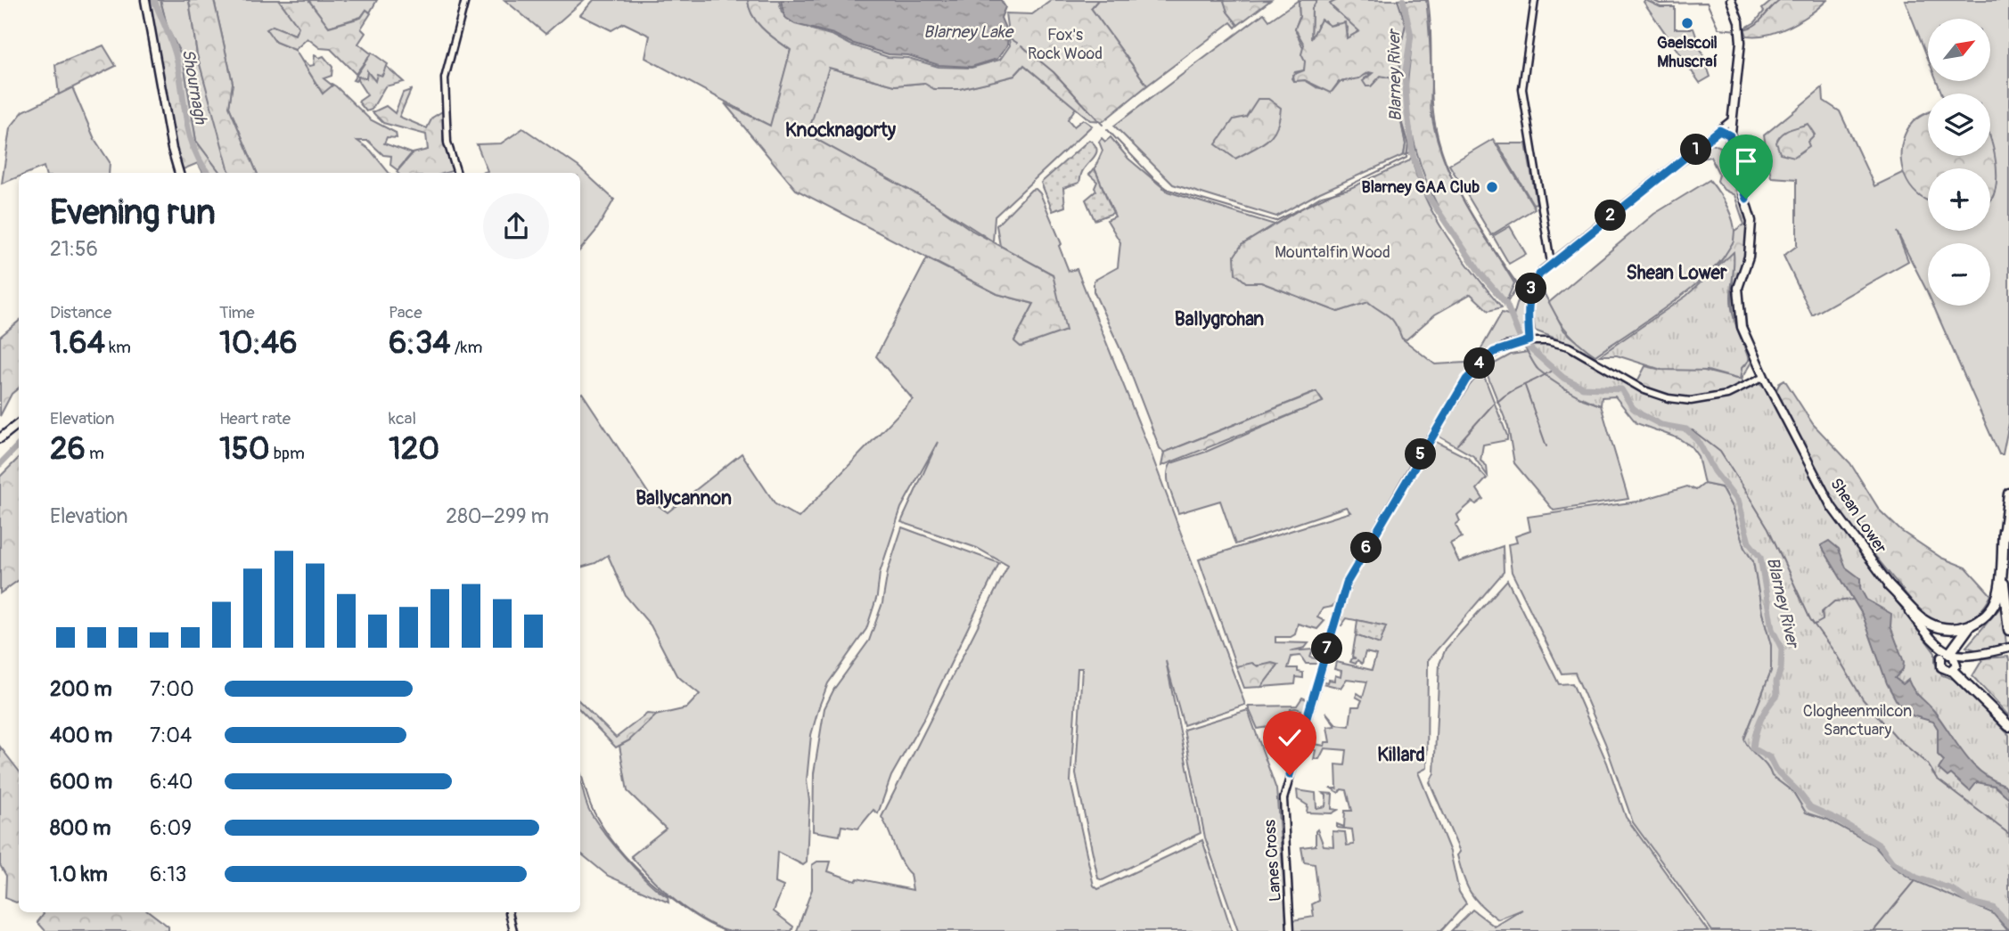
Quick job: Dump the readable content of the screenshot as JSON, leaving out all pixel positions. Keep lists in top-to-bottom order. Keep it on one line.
{"streets":{"main road":["Shean Lower"],"street":["Lanes Cross"]},"districts":["Knocknagorty","Shean Lower","Ballygrohan","Ballycannon","Killard"],"water":["Blarney Lake","Blarney River","Shournagh"],"parks":["Fox's Rock Wood","Mountalfin Wood","Clogheenmilcon Sanctuary"],"places":["Gaelscoil Mhuscraí","Blarney GAA Club"],"north":"top right","page":{"map_buttons":["+","−"],"pins":["1","2","3","4","5","6","7"],"heading":["Evening run","21:56"],"stats":[["Distance","1.64 km"],["Time","10:46"],["Pace","6:34 /km"],["Elevation","26 m"],["Heart rate","150 bpm"],["kcal","120"]],"chart":["Elevation","280–299 m"],"list":[{"name":"200 m","note":"7:00"},{"name":"400 m","note":"7:04"},{"name":"600 m","note":"6:40"},{"name":"800 m","note":"6:09"},{"name":"1.0 km","note":"6:13"}]}}
